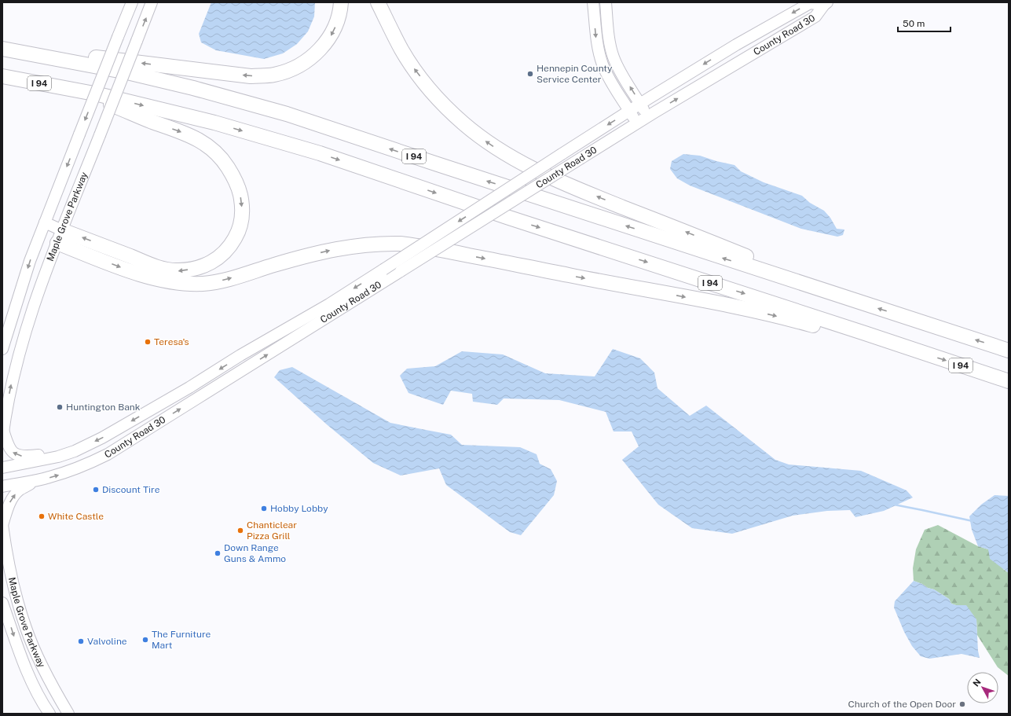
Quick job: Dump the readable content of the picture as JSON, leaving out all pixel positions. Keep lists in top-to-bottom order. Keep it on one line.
{"streets":{"highway":["I 94"],"main road":["County Road 30","Maple Grove Parkway"]},"places":["Hennepin County Service Center","Teresa's","Huntington Bank","Discount Tire","Hobby Lobby","White Castle","Chanticlear Pizza Grill","Down Range Guns & Ammo","The Furniture Mart","Valvoline","Church of the Open Door"],"scale_bar":"50 m","north":"top left"}
